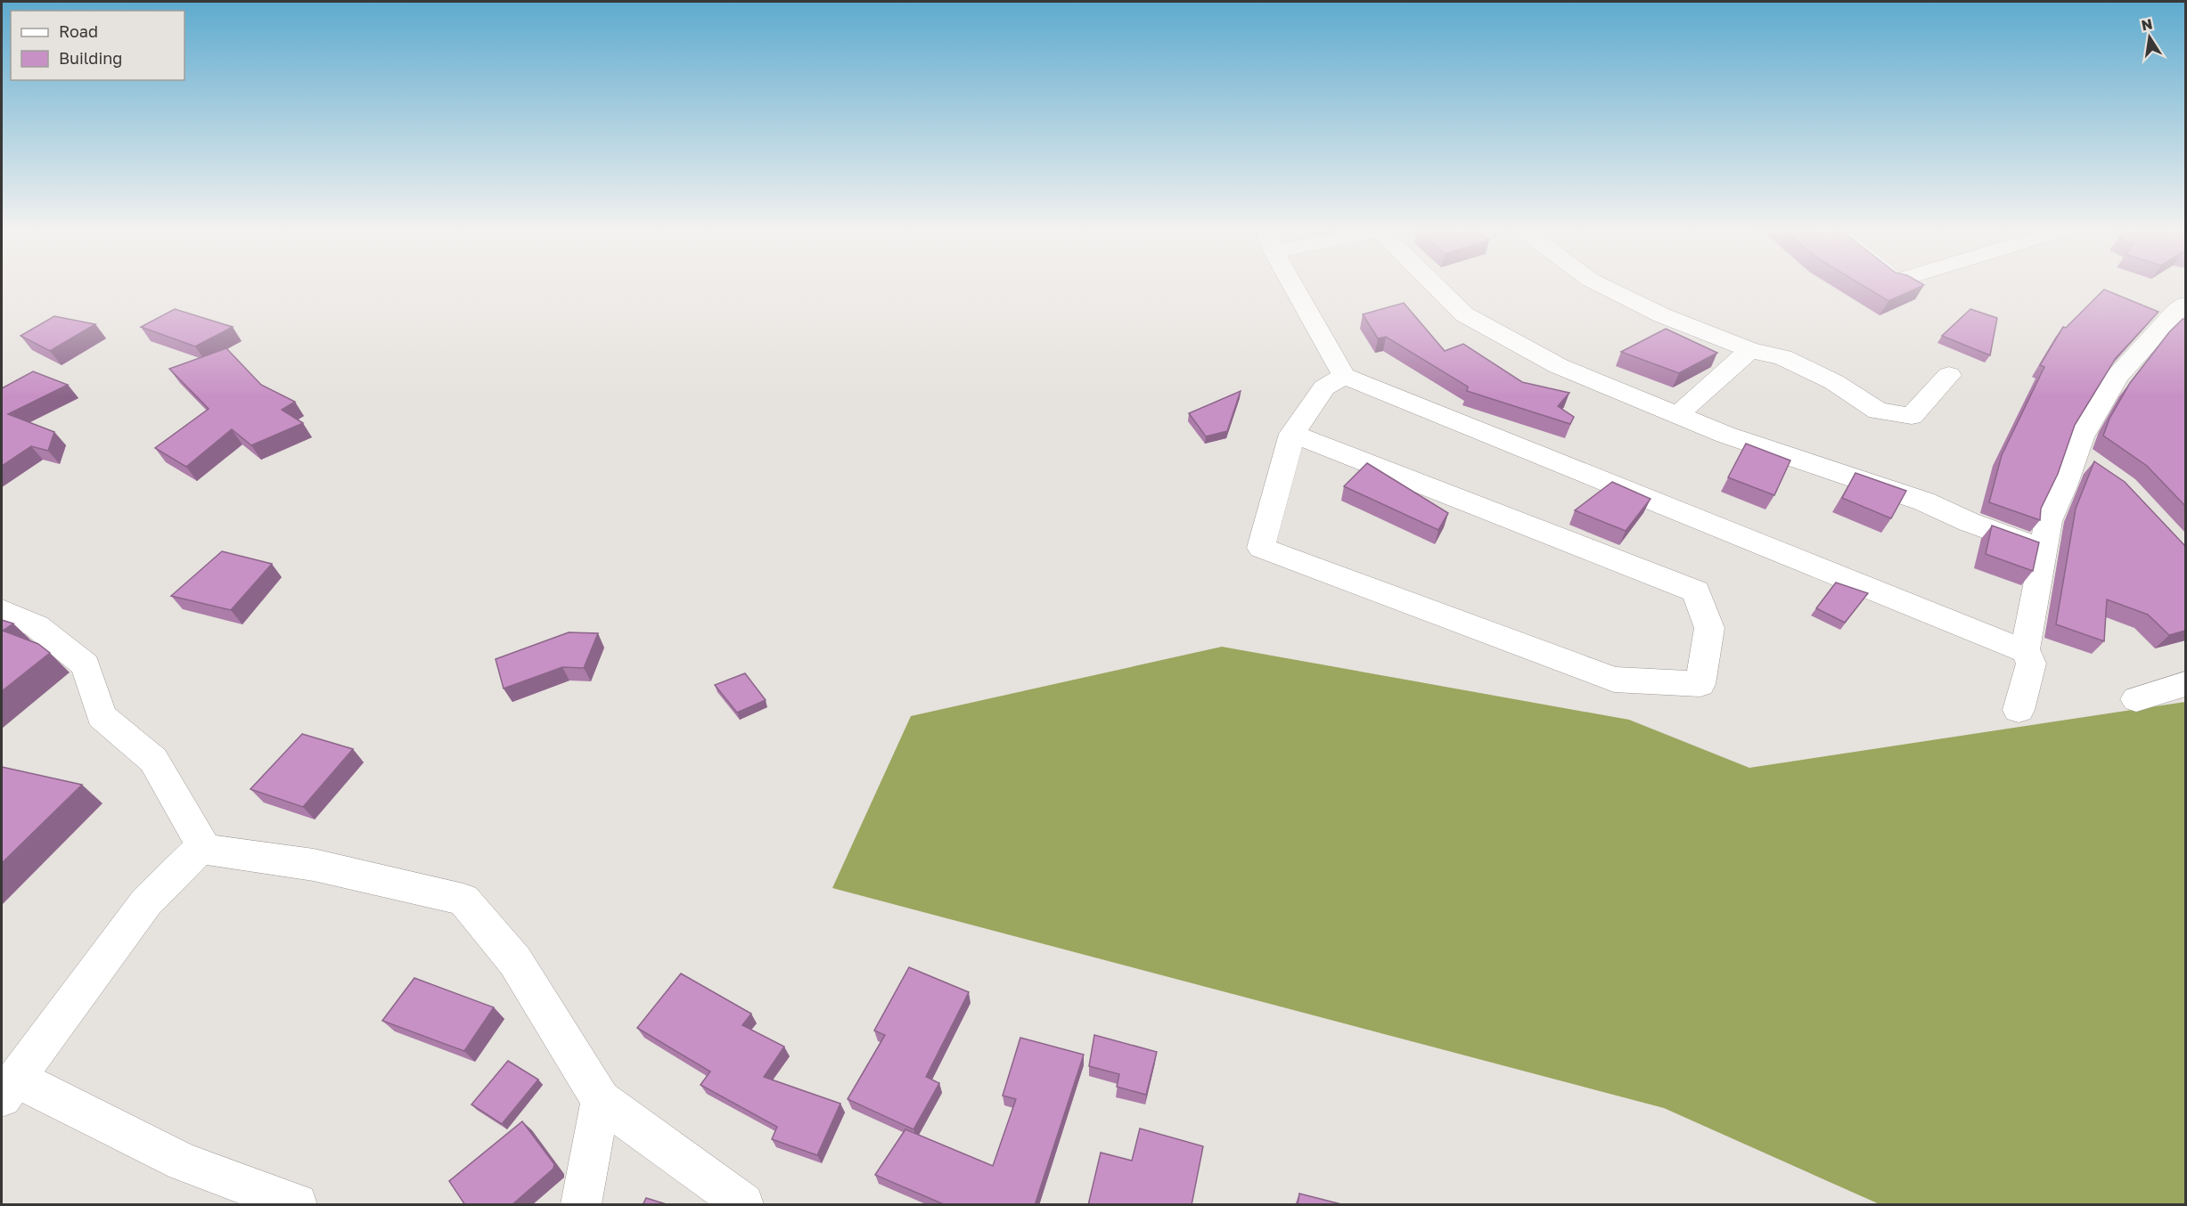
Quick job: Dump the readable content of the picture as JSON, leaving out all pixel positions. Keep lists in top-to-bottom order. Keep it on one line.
{"legend":["Road","Building"],"north":"top"}
